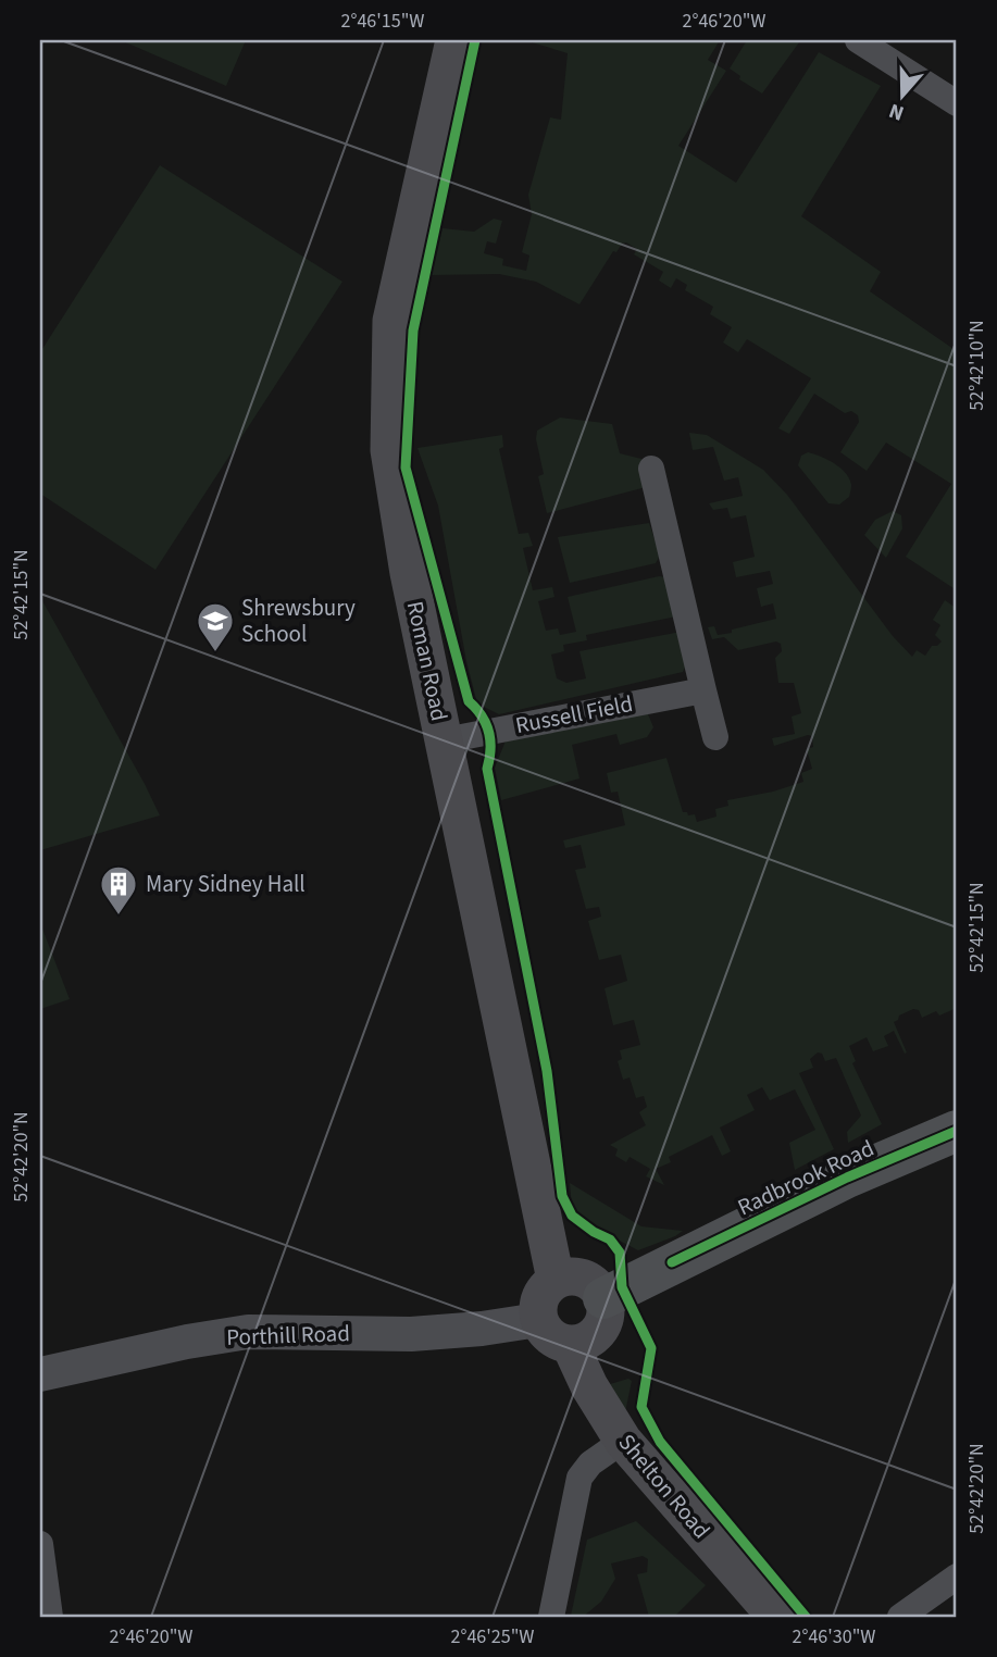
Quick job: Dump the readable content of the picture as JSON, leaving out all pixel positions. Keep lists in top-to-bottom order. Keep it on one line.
{"streets":{"main road":["Roman Road","Radbrook Road","Shelton Road"],"street":["Russell Field","Porthill Road"]},"crossings":[["Roman Road","Russell Field"],["Roman Road","Radbrook Road"],["Roman Road","Porthill Road"],["Roman Road","Shelton Road"],["Radbrook Road","Porthill Road"],["Radbrook Road","Shelton Road"],["Porthill Road","Shelton Road"]],"places":{"school or university":["Shrewsbury School"],"building":["Mary Sidney Hall"]},"north":"bottom","coordinates":["2°46'15\"W","2°46'20\"W","52°42'10\"N","52°42'15\"N","52°42'20\"N","2°46'25\"W","2°46'30\"W"]}
